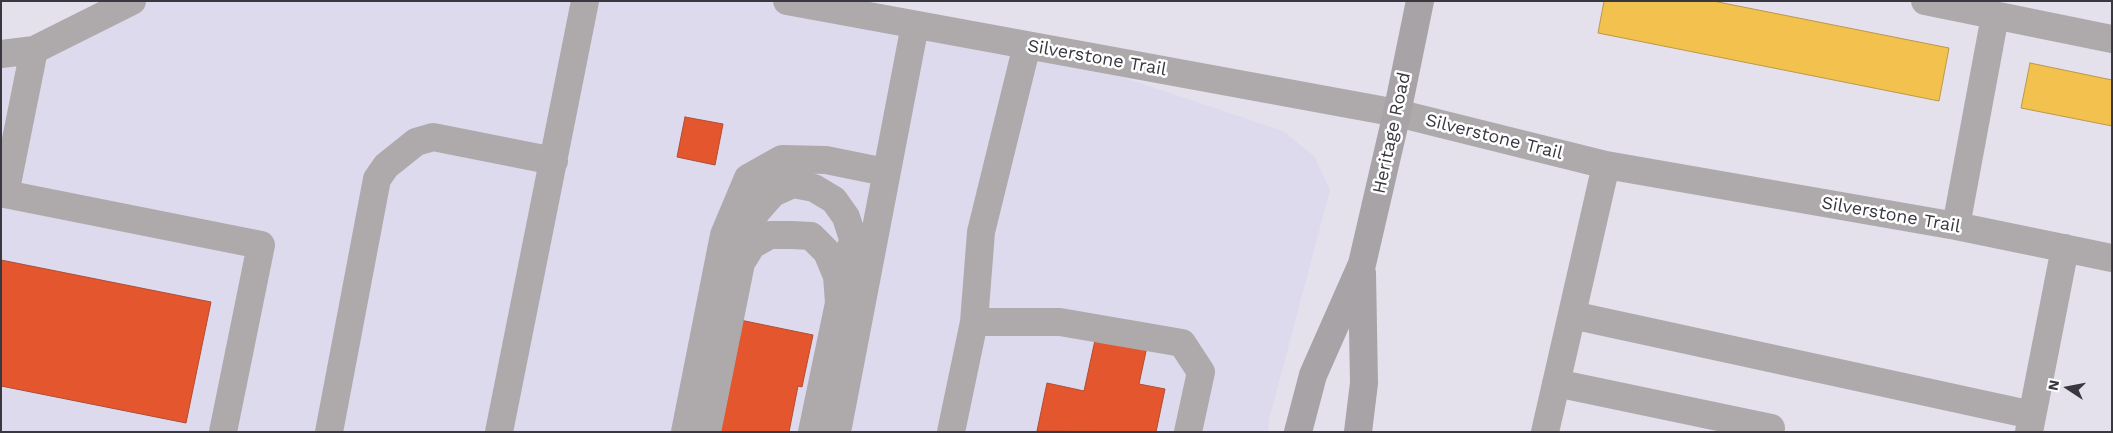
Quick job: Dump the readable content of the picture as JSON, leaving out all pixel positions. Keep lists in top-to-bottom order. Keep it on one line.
{"streets":{"main road":["Heritage Road"],"street":["Silverstone Trail"]},"crossings":[["Silverstone Trail","Heritage Road"]],"north":"left"}
